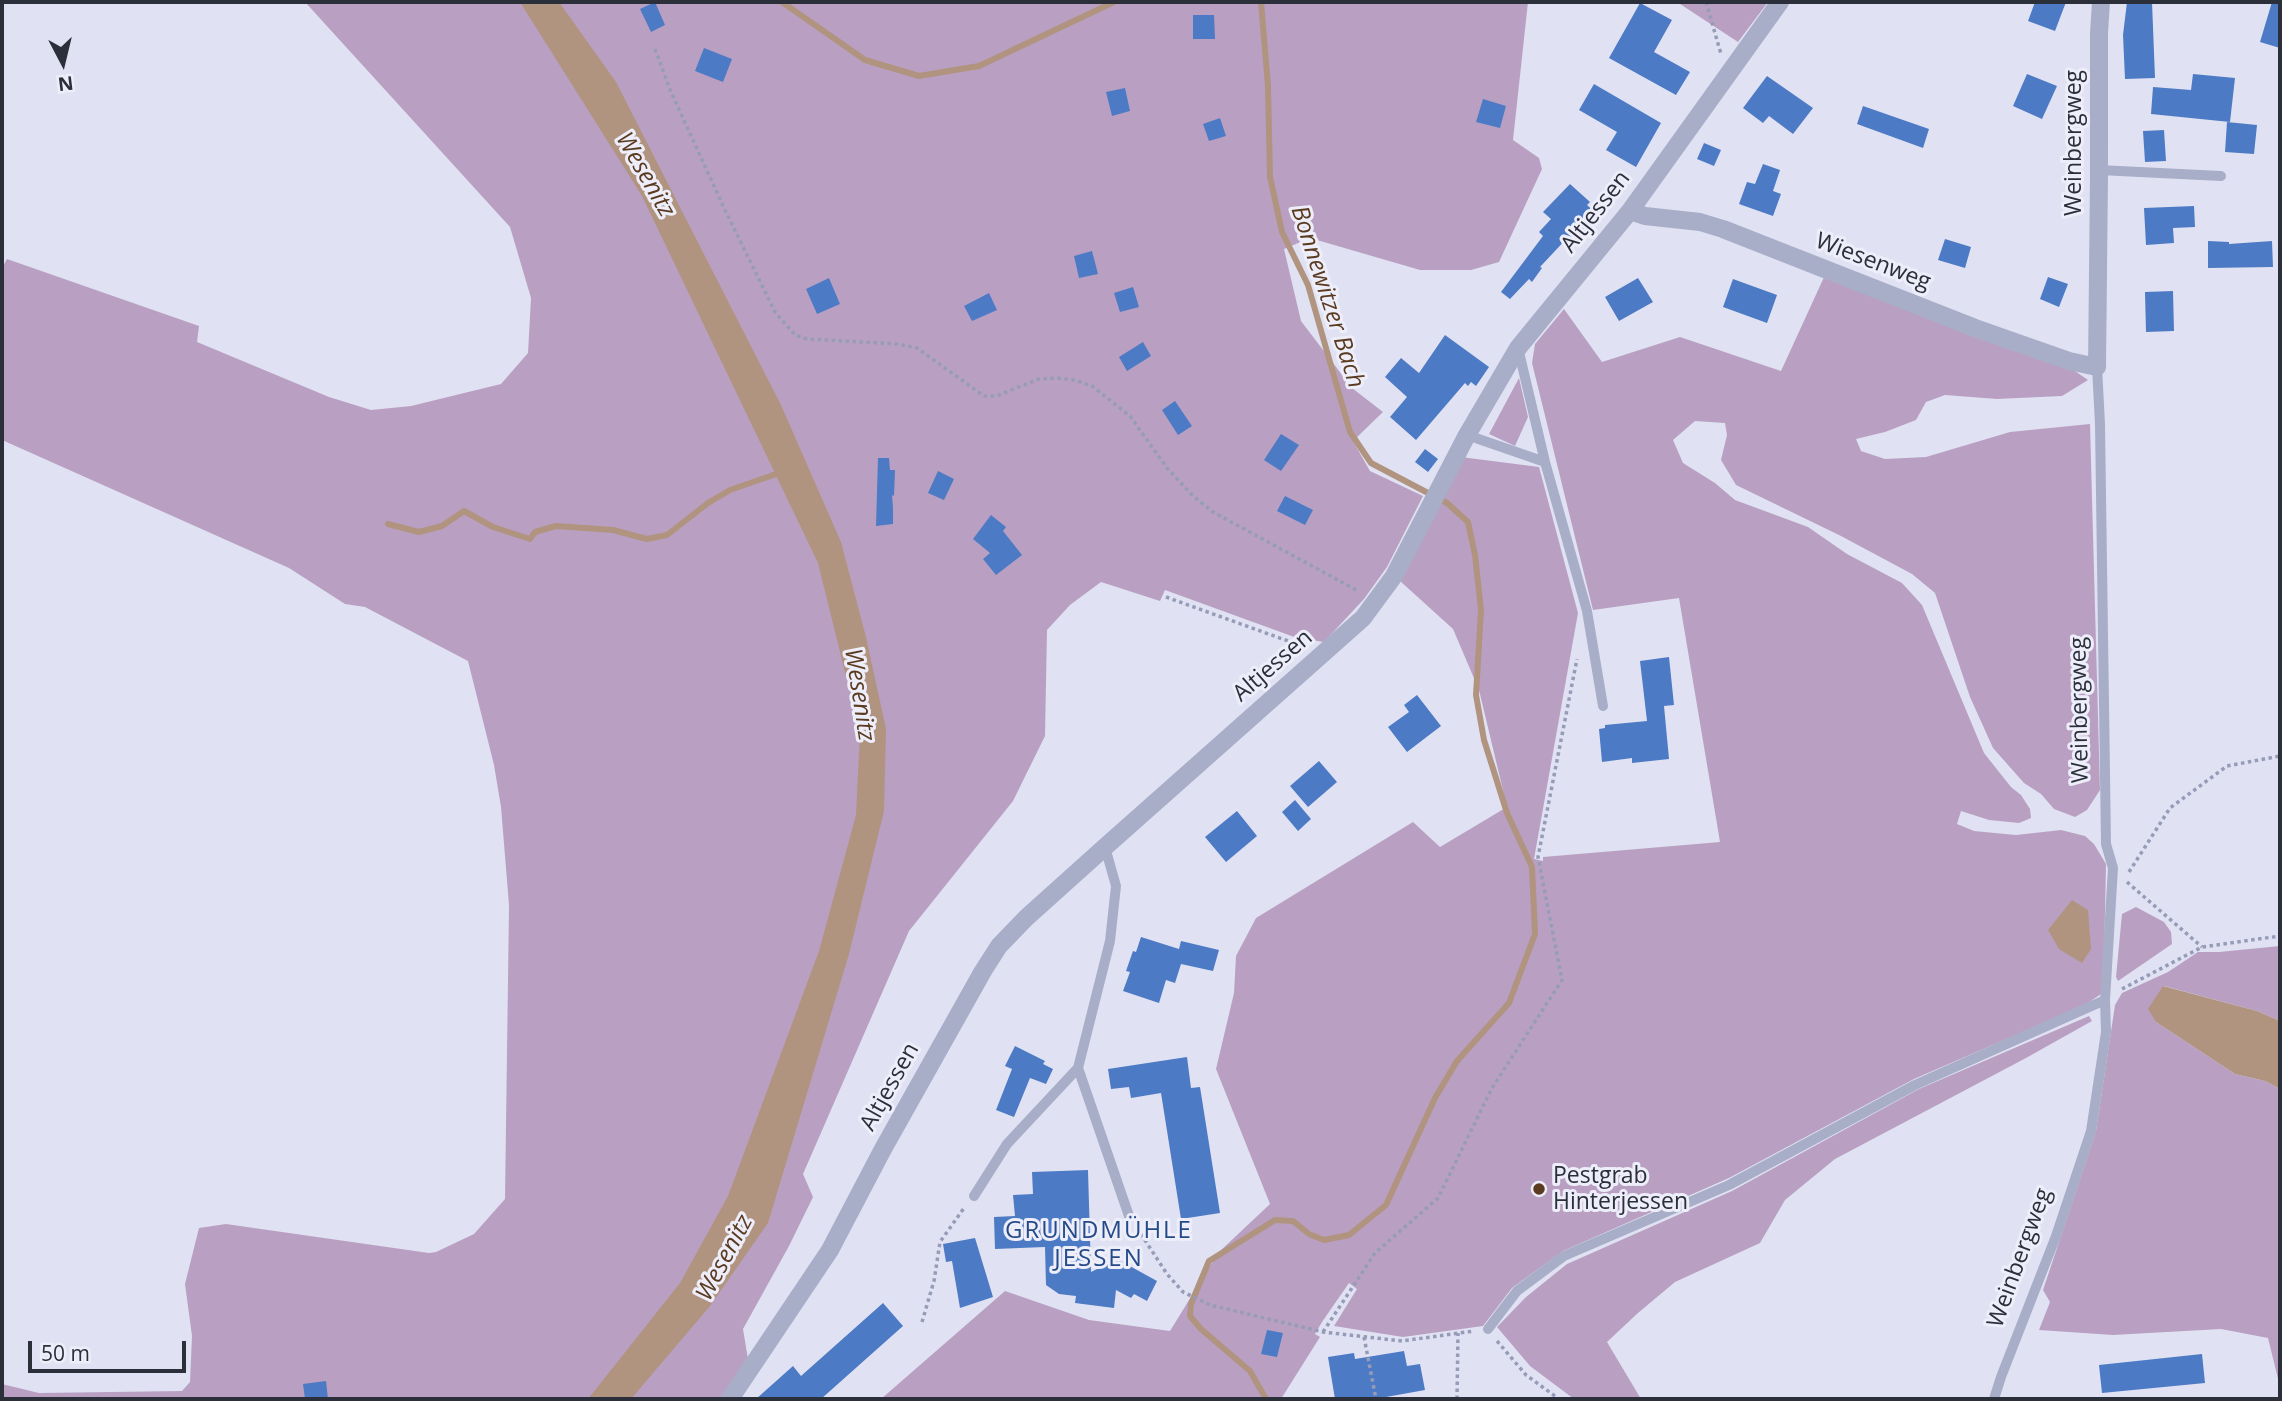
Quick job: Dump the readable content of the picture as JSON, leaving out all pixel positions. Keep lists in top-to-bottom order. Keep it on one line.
{"streets":{"street":["Weinbergweg","Altjessen","Wiesenweg"]},"crossings":[["Weinbergweg","Wiesenweg"],["Altjessen","Wiesenweg"]],"districts":["GRUNDMÜHLE JESSEN"],"water":["Wesenitz","Bonnewitzer Bach"],"places":["Pestgrab Hinterjessen"],"scale_bar":"50 m","north":"bottom"}
